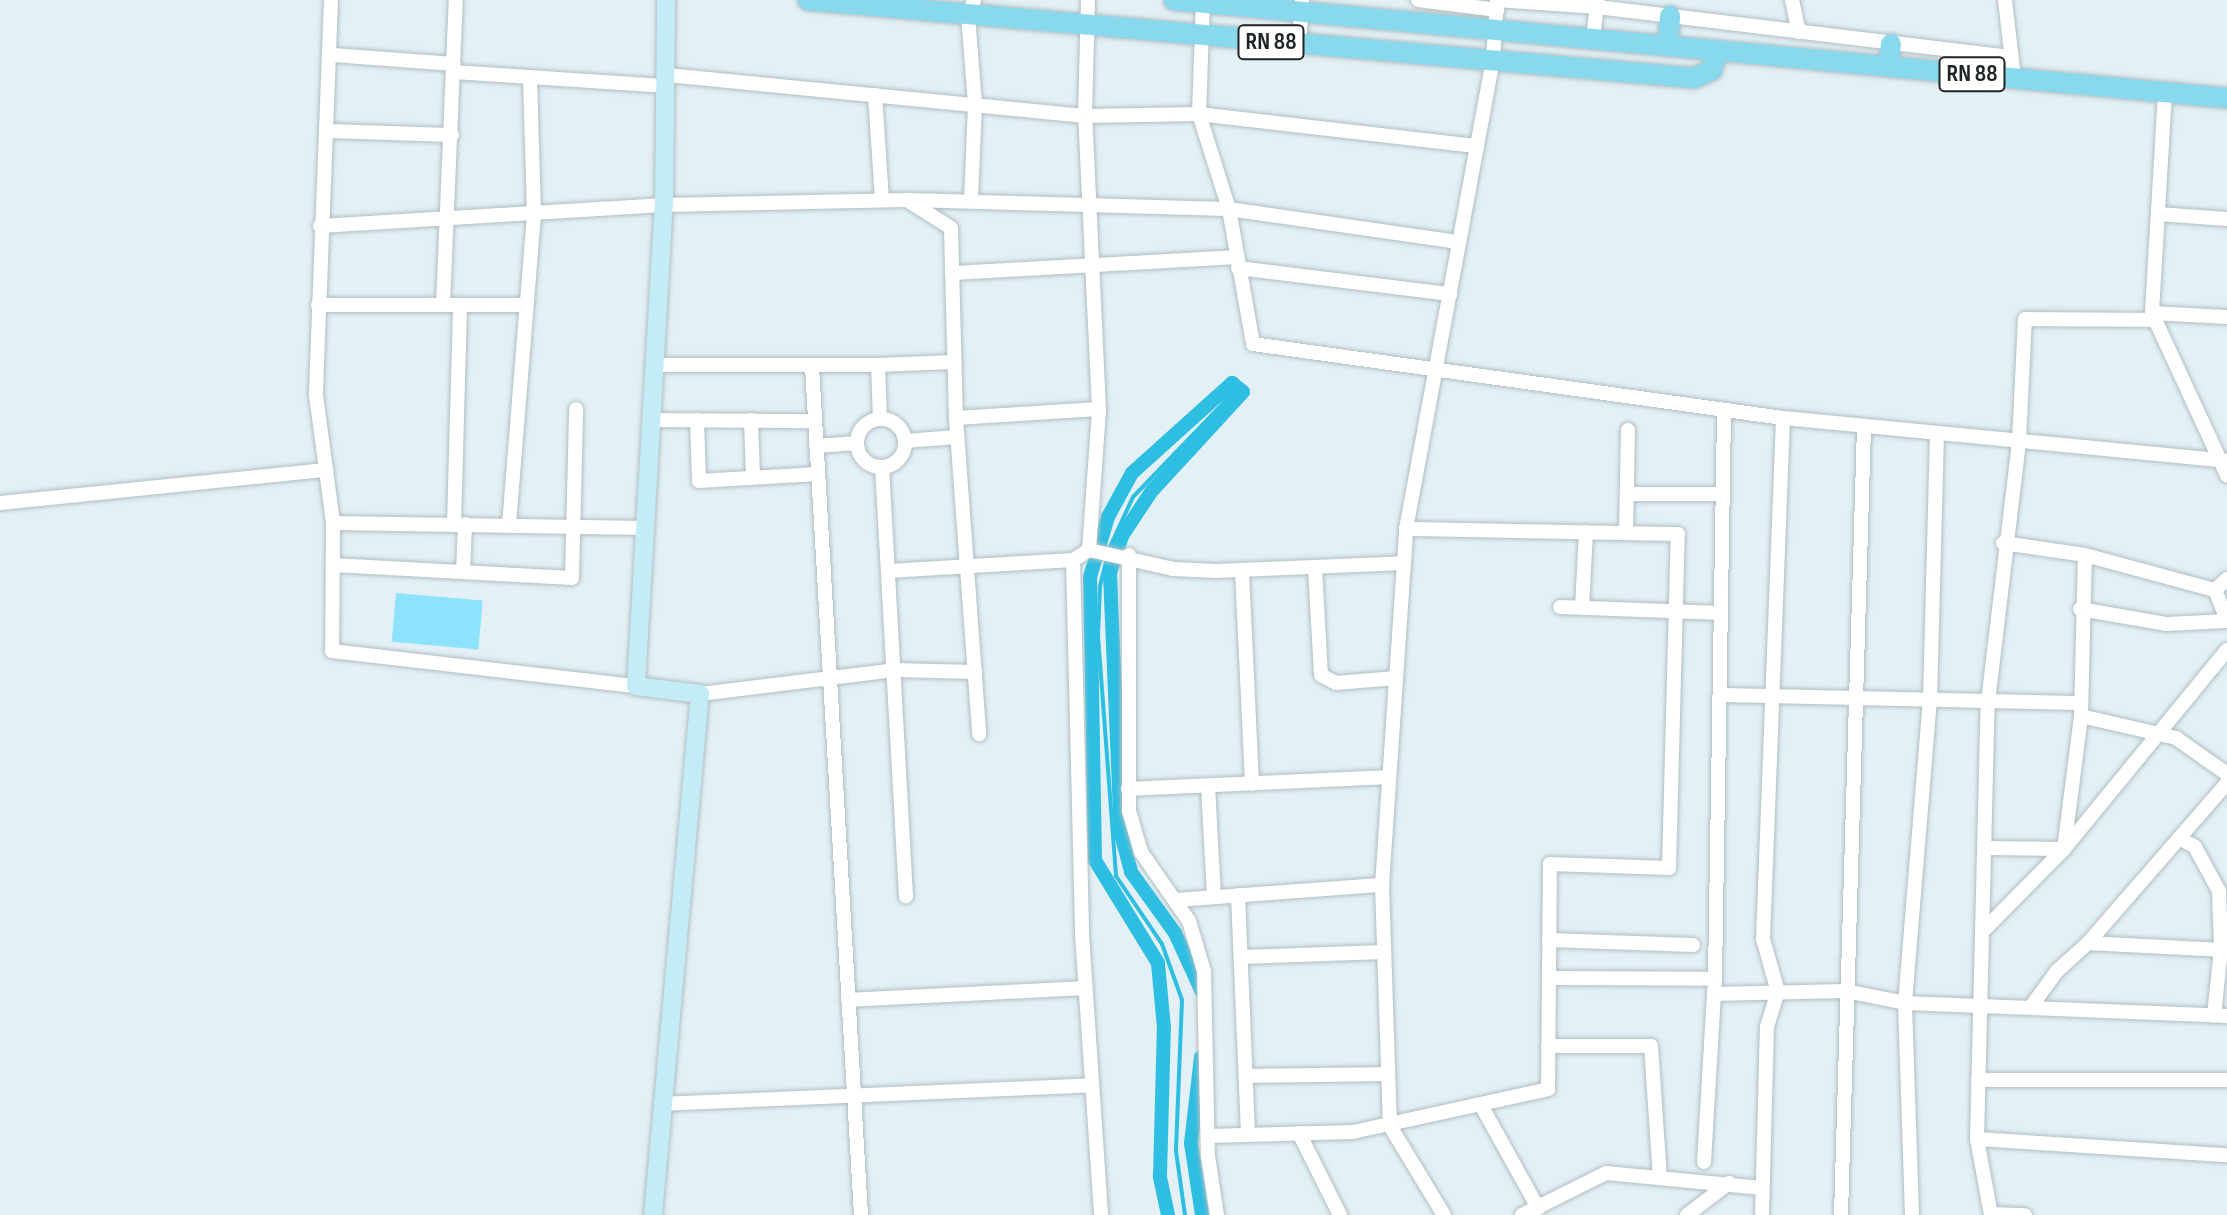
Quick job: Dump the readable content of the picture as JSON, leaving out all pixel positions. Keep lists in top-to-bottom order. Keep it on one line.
{"streets":{"main road":["RN 88"]}}
